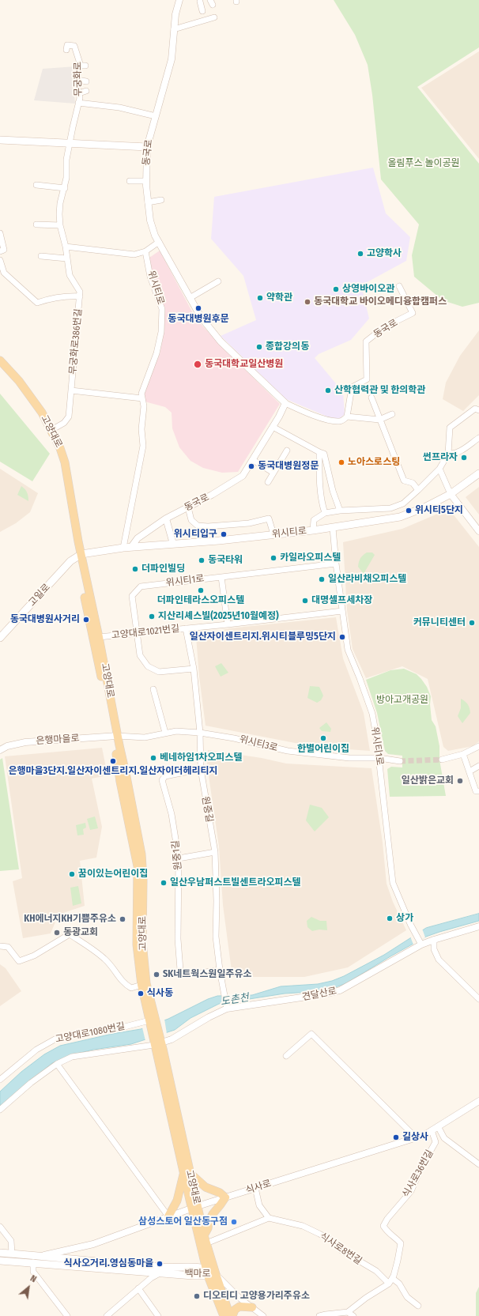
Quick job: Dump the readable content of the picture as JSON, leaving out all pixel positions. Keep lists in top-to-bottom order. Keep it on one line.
{"streets":{"main road":["위시티로","고양대로","고일로","백마로"],"street":["무궁화로","동국로","무궁화로386번길","위시티1로","고양대로1021번길","은행마을로","위시티3로","원중길","원중1길","견달산로","고양대로1080번길","식사로36번길","식사로","식사로8번길"]},"crossings":[["무궁화로","무궁화로386번길"],["동국로","위시티로"],["위시티로","고양대로"],["위시티로","위시티1로"],["위시티로","고일로"],["무궁화로386번길","고양대로"],["고양대로","고일로"],["고양대로","고양대로1021번길"],["고양대로","은행마을로"],["고양대로","위시티3로"],["고양대로","견달산로"],["고양대로","고양대로1080번길"],["고양대로","식사로"],["고양대로","백마로"],["위시티1로","고양대로1021번길"],["위시티1로","위시티3로"],["위시티1로","원중길"],["위시티1로","견달산로"],["고양대로1021번길","원중길"],["은행마을로","위시티3로"],["위시티3로","원중길"],["원중길","원중1길"],["원중길","견달산로"],["식사로36번길","식사로"],["식사로36번길","식사로8번길"],["식사로","백마로"]],"water":["도촌천"],"parks":["올림푸스 놀이공원","방아고개공원"],"places":["고양학사","상영바이오관","약학관","동국대학교 바이오메디융합캠퍼스","동국대병원후문","종합강의동","동국대학교일산병원","산학협력관 및 한의학관","썬프라자","노아스로스팅","동국대병원정문","위시티5단지","위시티입구","카일라오피스텔","동국타워","더파인빌딩","일산라비채오피스텔","더파인테라스오피스텔","대명셀프세차장","지산리셰스빌(2025년10월예정)","동국대병원사거리","커뮤니티센터","일산자이센트리지.위시티블루밍5단지","한별어린이집","베네하임1차오피스텔","은행마을3단지.일산자이센트리지.일산자이더헤리티지","일산밝은교회","꿈이있는어린이집","일산우남퍼스트빌센트라오피스텔","상가","KH에너지KH기쁨주유소","동광교회","SK네트웍스원일주유소","식사동","길상사","삼성스토어 일산동구점","식사오거리.영심동마을","디오티디 고양용가리주유소"],"north":"top right"}
